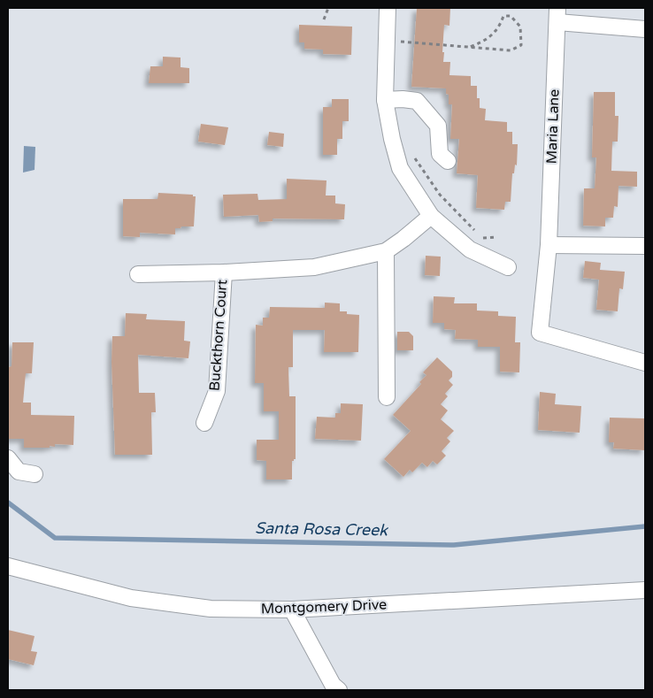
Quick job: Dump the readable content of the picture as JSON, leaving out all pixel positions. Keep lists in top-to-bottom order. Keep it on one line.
{"streets":{"street":["Maria Lane","Buckthorn Court","Montgomery Drive"]},"water":["Santa Rosa Creek"]}
